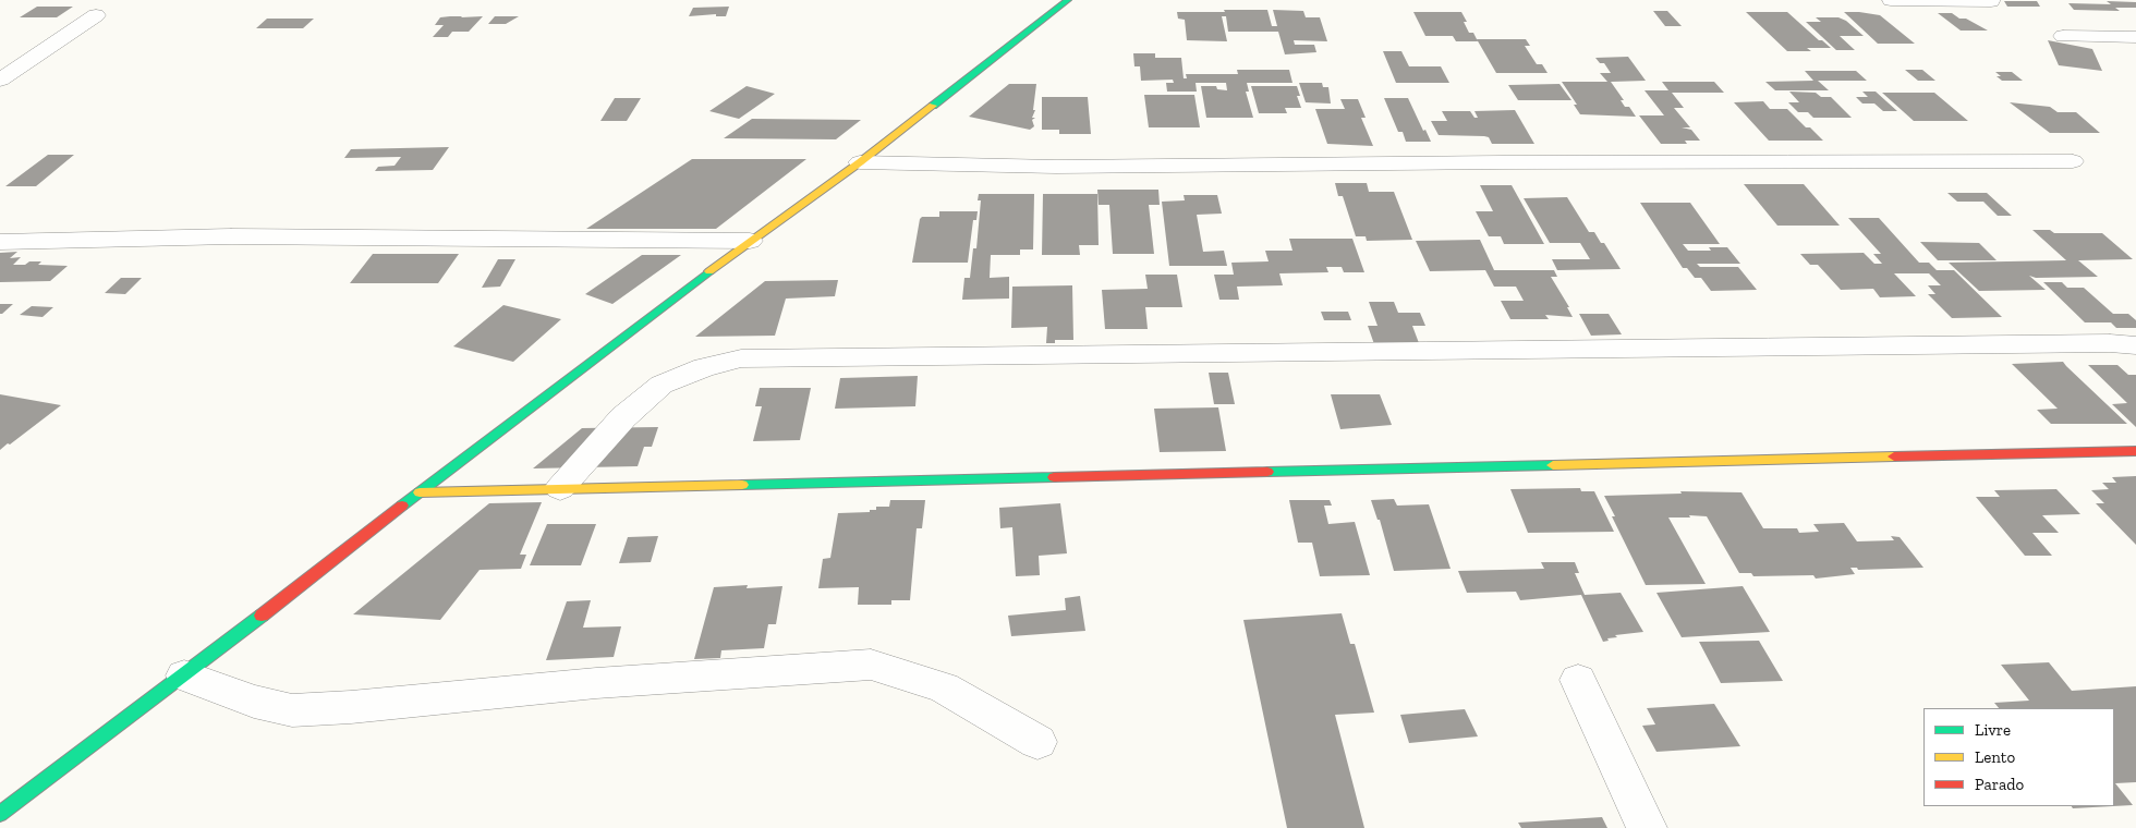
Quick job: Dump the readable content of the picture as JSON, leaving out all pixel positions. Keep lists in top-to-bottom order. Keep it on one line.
{"legend":["Livre","Lento","Parado"]}
